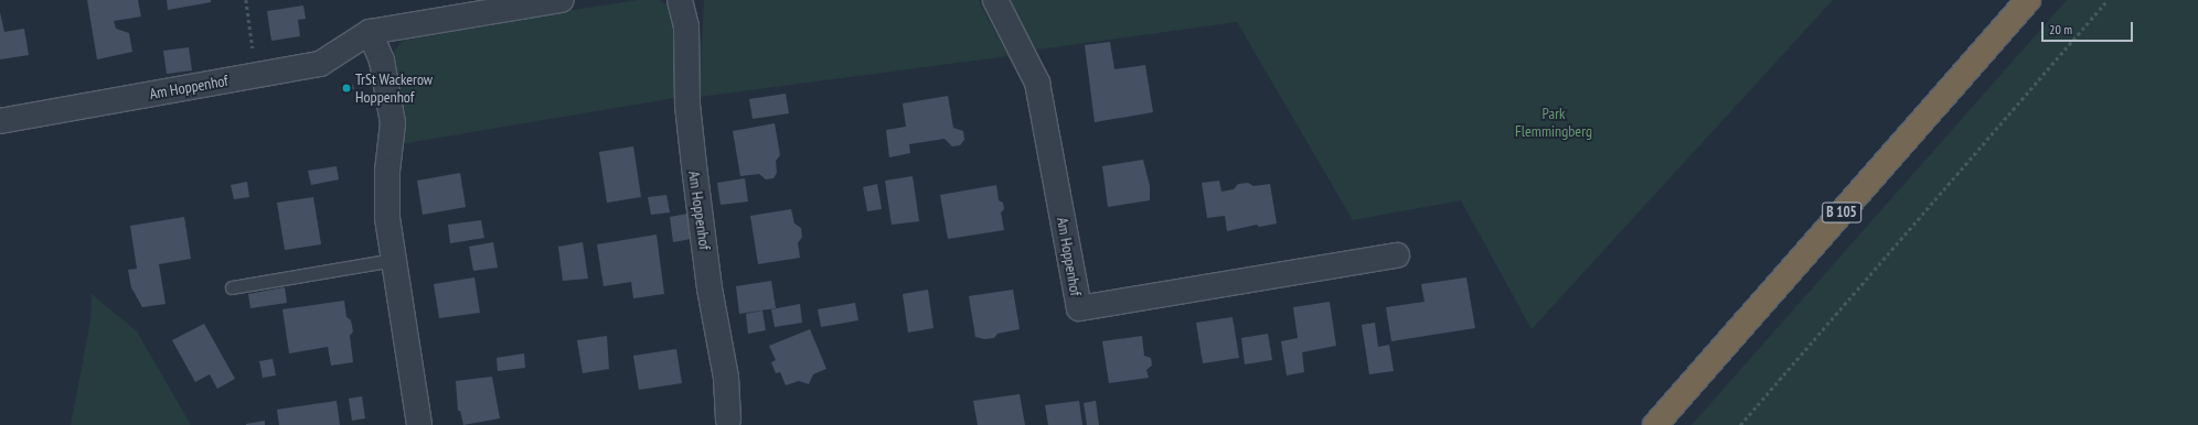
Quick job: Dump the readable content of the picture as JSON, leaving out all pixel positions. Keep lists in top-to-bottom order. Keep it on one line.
{"streets":{"highway":["B 105"],"street":["Am Hoppenhof"]},"parks":["Park Flemmingberg"],"places":["TrSt Wackerow Hoppenhof"],"scale_bar":"20 m"}
